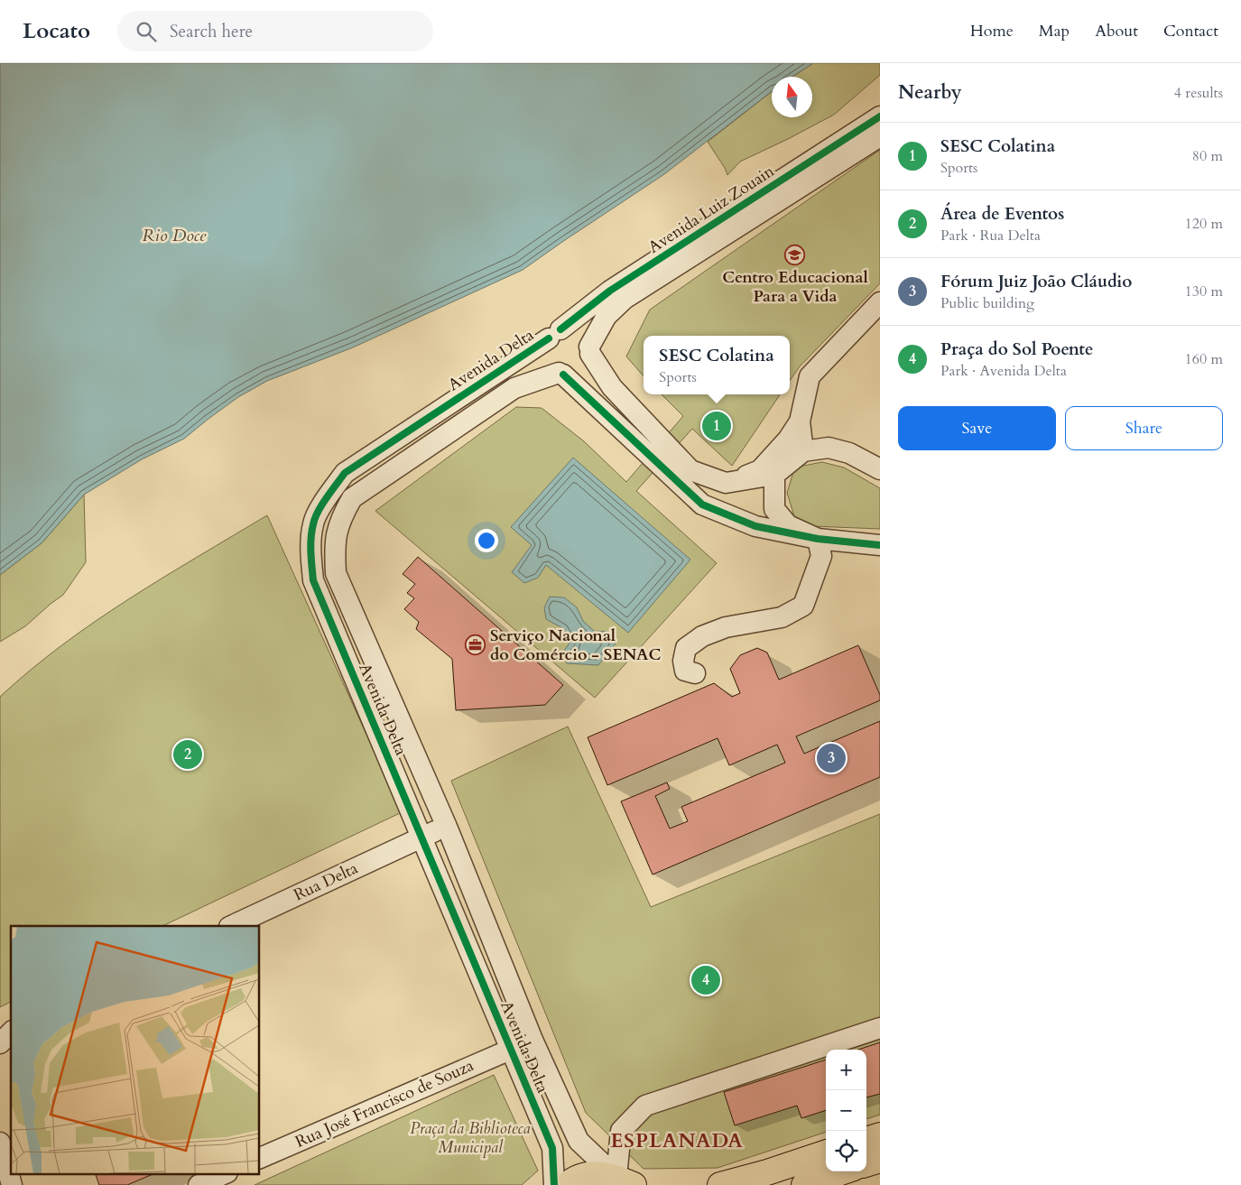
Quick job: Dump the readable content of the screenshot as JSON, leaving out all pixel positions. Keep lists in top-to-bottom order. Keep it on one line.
{"streets":{"street":["Avenida Luiz Zouain","Avenida Delta","Rua Delta","Rua José Francisco de Souza"]},"crossings":[["Avenida Luiz Zouain","Avenida Delta"],["Avenida Delta","Rua Delta"],["Avenida Delta","Rua José Francisco de Souza"]],"districts":["ESPLANADA"],"water":["Rio Doce"],"parks":["Praça da Biblioteca Municipal"],"places":{"school or university":["Centro Educacional Para a Vida"],"office":["Serviço Nacional do Comércio - SENAC"]},"north":"top","page":{"header":"Locato","search":"Search here","nav":["Home","Map","About","Contact"],"heading":["Nearby","4 results"],"list":[{"mark":"1","name":"SESC Colatina","note":"Sports","value":"80 m"},{"mark":"2","name":"Área de Eventos","note":"Park · Rua Delta","value":"120 m"},{"mark":"3","name":"Fórum Juiz João Cláudio","note":"Public building","value":"130 m"},{"mark":"4","name":"Praça do Sol Poente","note":"Park · Avenida Delta","value":"160 m"}],"popup":["SESC Colatina","Sports"],"buttons":["Save","Share"],"pins":["1","2","3","4"],"map_buttons":["+","−"]}}
